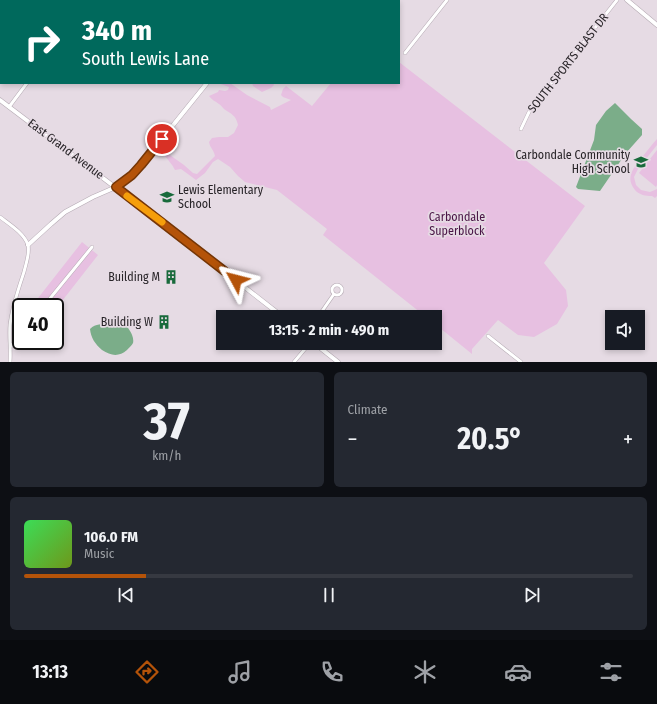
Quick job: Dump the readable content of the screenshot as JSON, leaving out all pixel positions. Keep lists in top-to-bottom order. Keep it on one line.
{"streets":{"street":["SOUTH SPORTS BLAST DR","East Grand Avenue"]},"parks":["Carbondale Superblock"],"places":{"school or university":["Carbondale Community High School","Lewis Elementary School"],"building":["Building M","Building W"]},"page":{"turn":["340 m","South Lewis Lane"],"limit":"40","trip":"13:15 · 2 min · 490 m","tile":[["37","km/h"],"Climate"],"heat":["−","20.5°","+"],"song":["106.0 FM","Music"],"tabs":"13:13"}}
